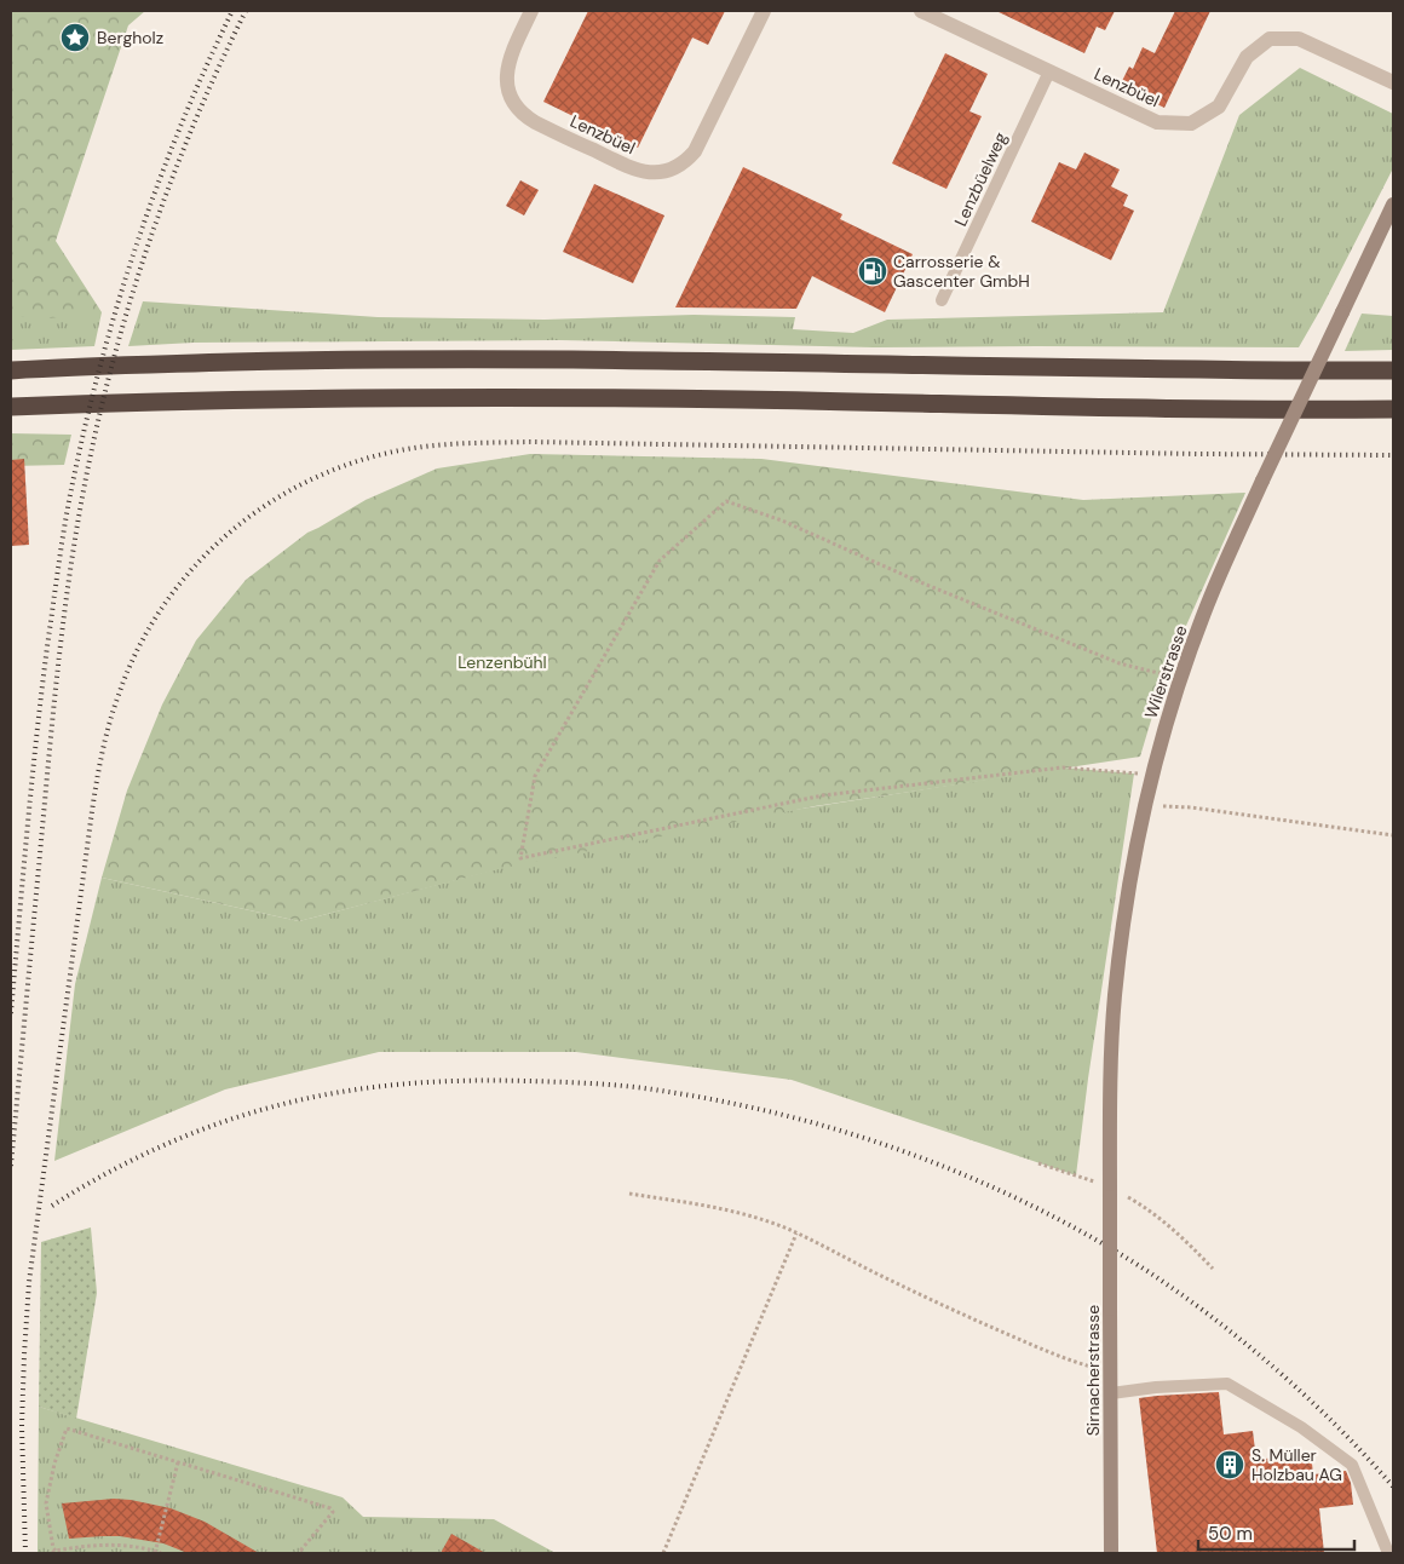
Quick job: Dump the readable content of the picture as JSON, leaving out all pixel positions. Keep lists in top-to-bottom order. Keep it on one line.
{"streets":{"main road":["Wilerstrasse","Sirnacherstrasse"],"street":["Lenzbüel"],"lane":["Lenzbüelweg"]},"crossings":[["Lenzbüel","Lenzbüelweg"],["Wilerstrasse","Sirnacherstrasse"]],"parks":["Lenzenbühl"],"places":{"place":["Bergholz"],"fuel station":["Carrosserie & Gascenter GmbH"],"building":["S. Müller Holzbau AG"]},"scale_bar":"50 m"}
